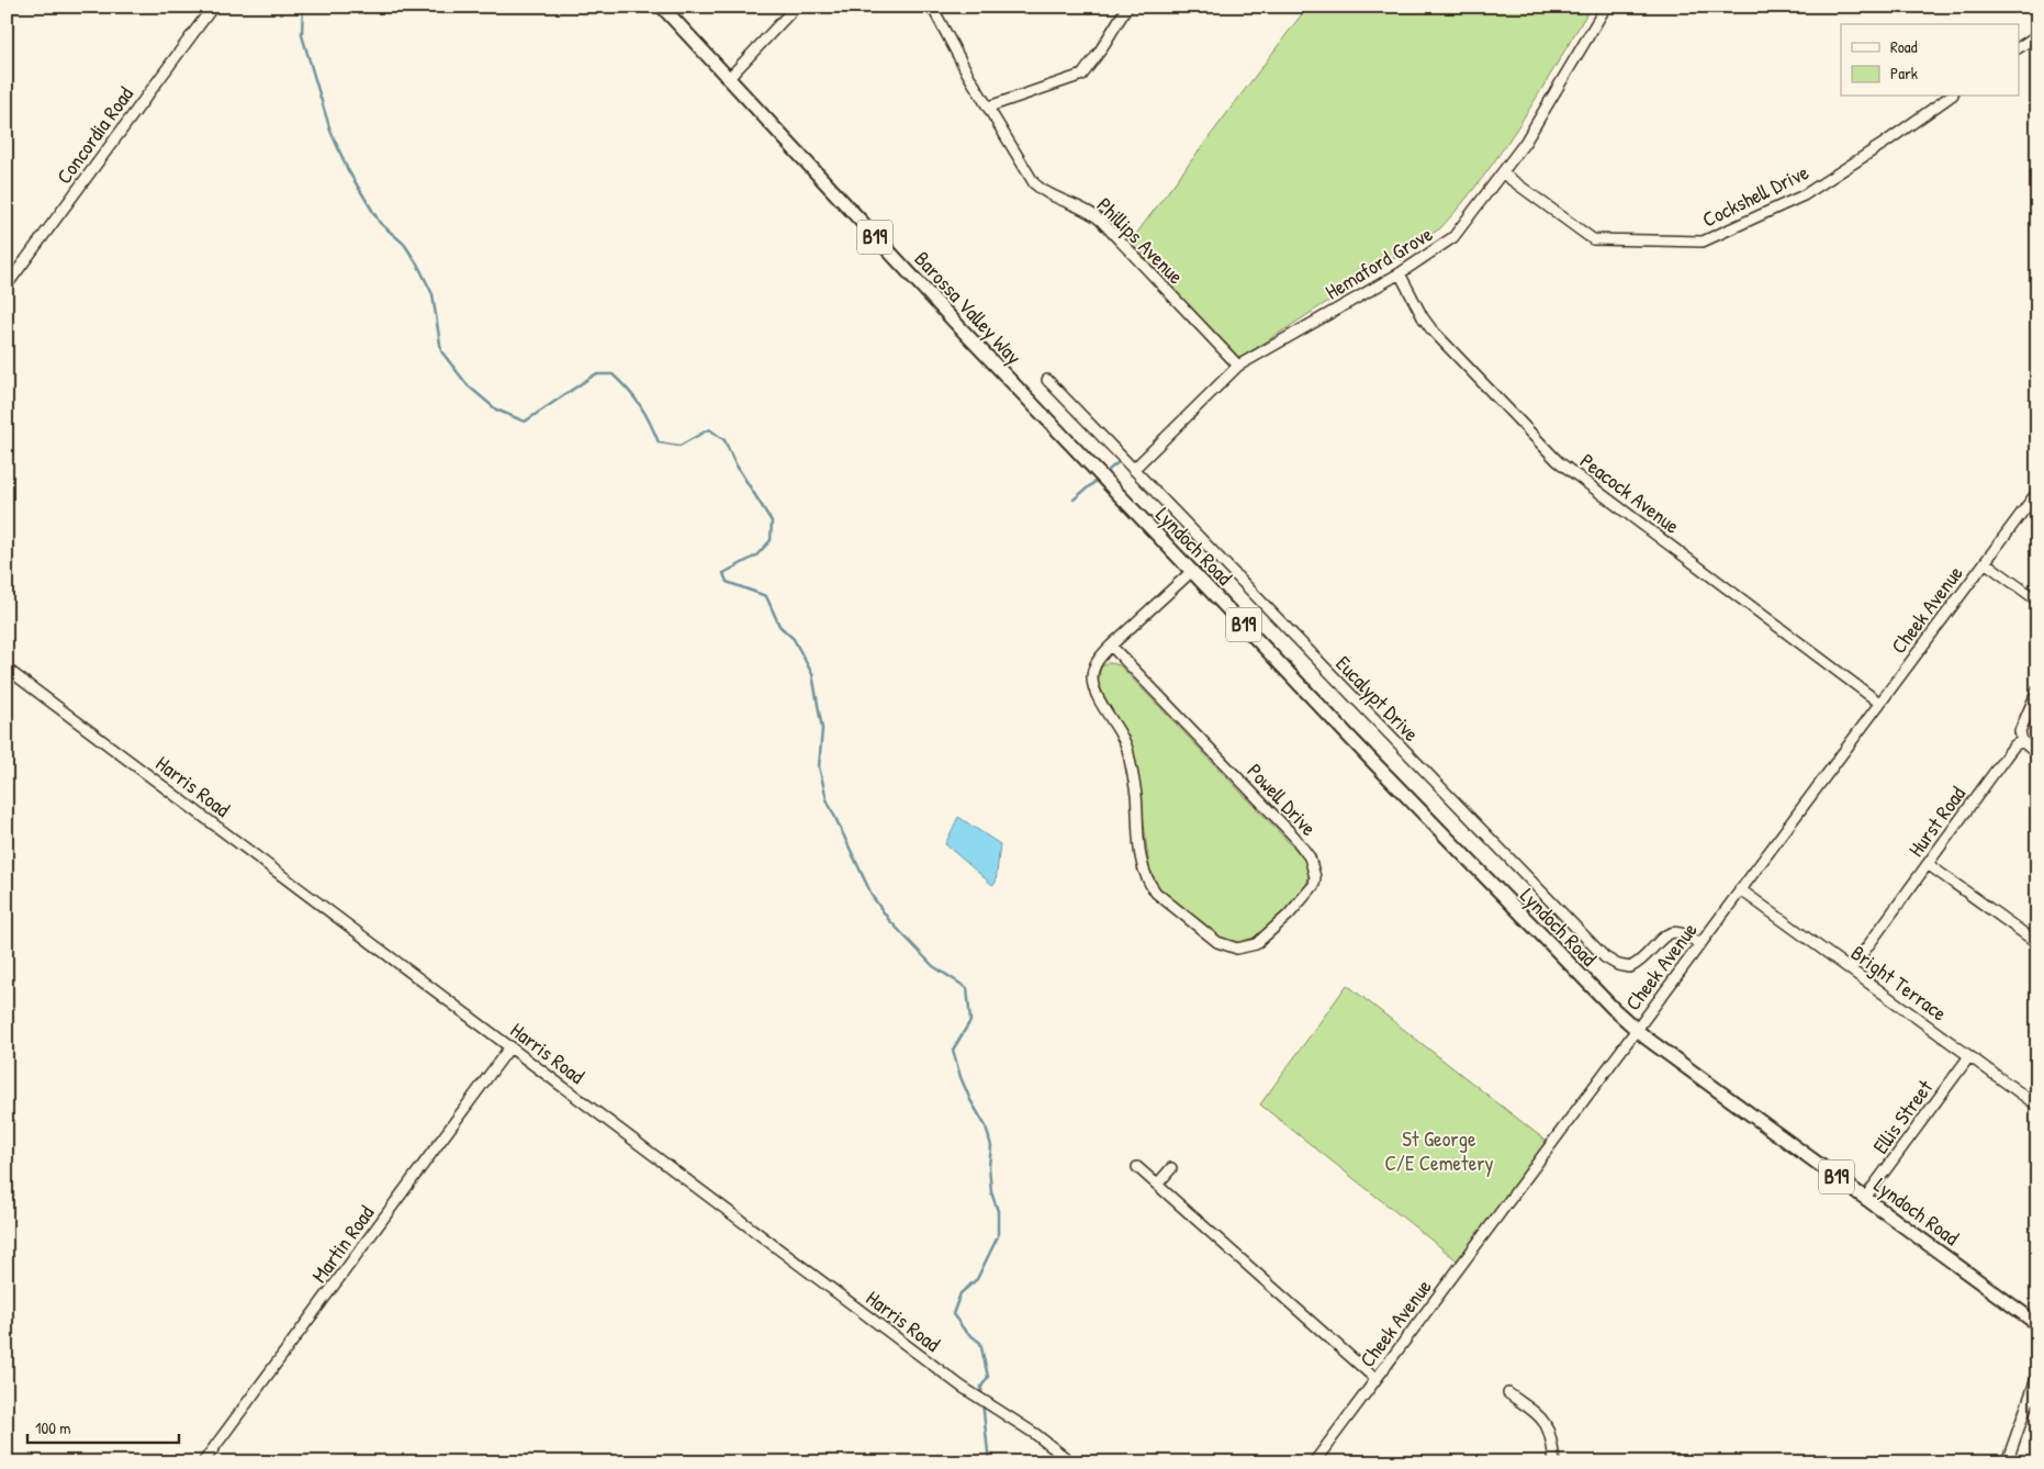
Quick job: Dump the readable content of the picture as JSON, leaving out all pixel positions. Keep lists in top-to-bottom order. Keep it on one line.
{"streets":{"main road":["B19","Barossa Valley Way","Lyndoch Road"],"street":["Concordia Road","Cockshell Drive","Phillips Avenue","Hemaford Grove","Peacock Avenue","Cheek Avenue","Eucalypt Drive","Harris Road","Powell Drive","Hurst Road","Bright Terrace","Ellis Street","Martin Road"]},"crossings":[["Cockshell Drive","Hemaford Grove"],["Phillips Avenue","Hemaford Grove"],["Hemaford Grove","Peacock Avenue"],["Hemaford Grove","Eucalypt Drive"],["Barossa Valley Way","Lyndoch Road"],["Peacock Avenue","Cheek Avenue"],["Lyndoch Road","Cheek Avenue"],["Lyndoch Road","Powell Drive"],["Lyndoch Road","Ellis Street"],["Cheek Avenue","Eucalypt Drive"],["Cheek Avenue","Bright Terrace"],["Harris Road","Martin Road"],["Hurst Road","Bright Terrace"],["Bright Terrace","Ellis Street"]],"parks":["St George C/E Cemetery"],"legend":["Road","Park"],"scale_bar":"100 m"}
